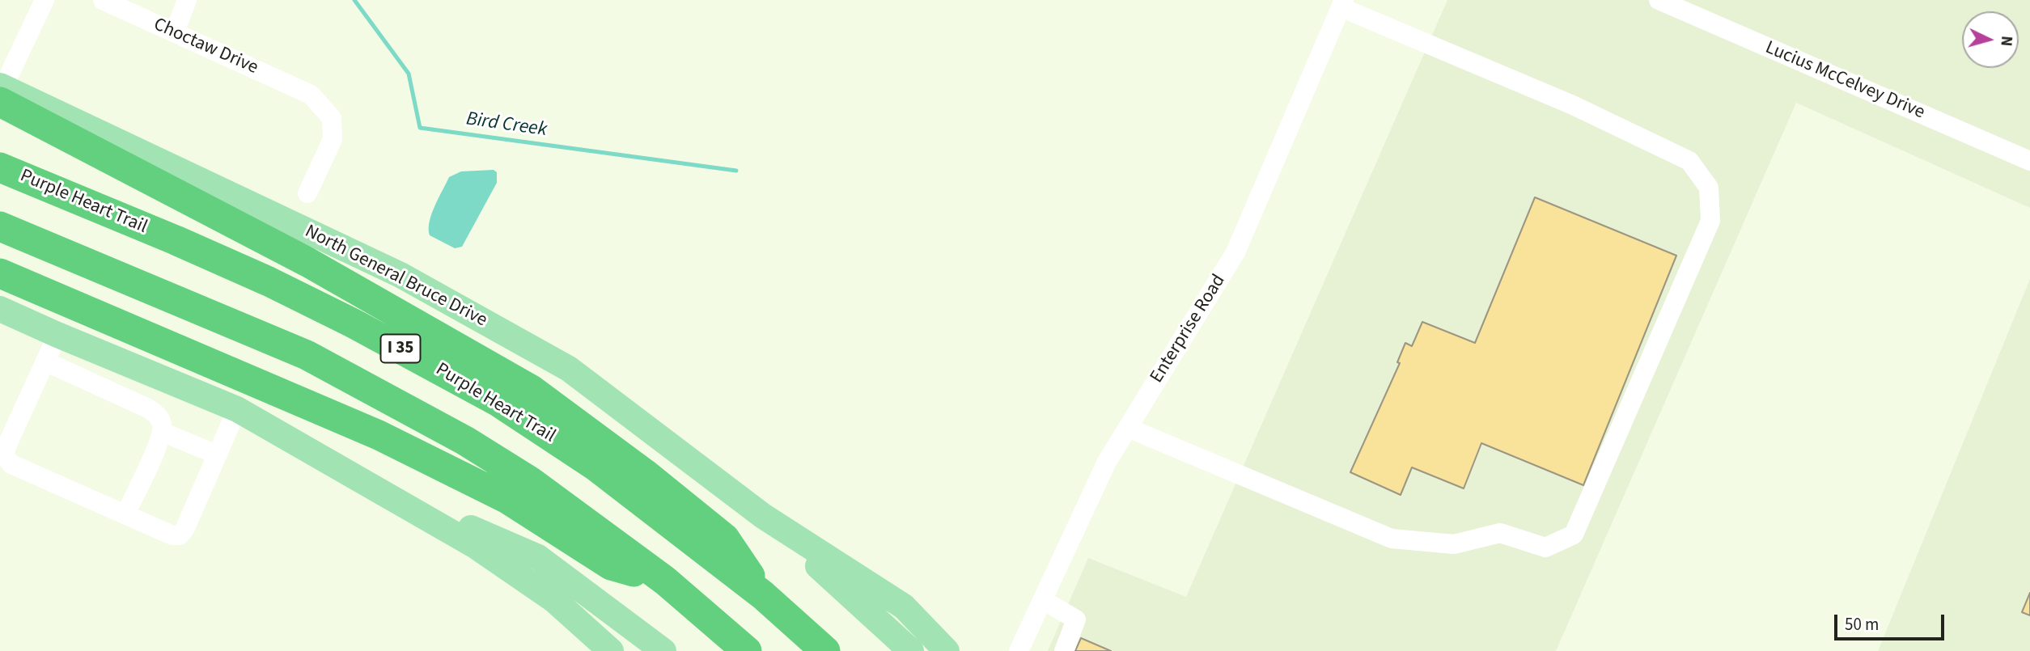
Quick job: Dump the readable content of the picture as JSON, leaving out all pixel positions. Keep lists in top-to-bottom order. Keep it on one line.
{"streets":{"highway":["Purple Heart Trail","I 35"],"main road":["North General Bruce Drive"],"street":["Choctaw Drive","Lucius McCelvey Drive","Enterprise Road"]},"water":["Bird Creek"],"scale_bar":"50 m","north":"right"}
